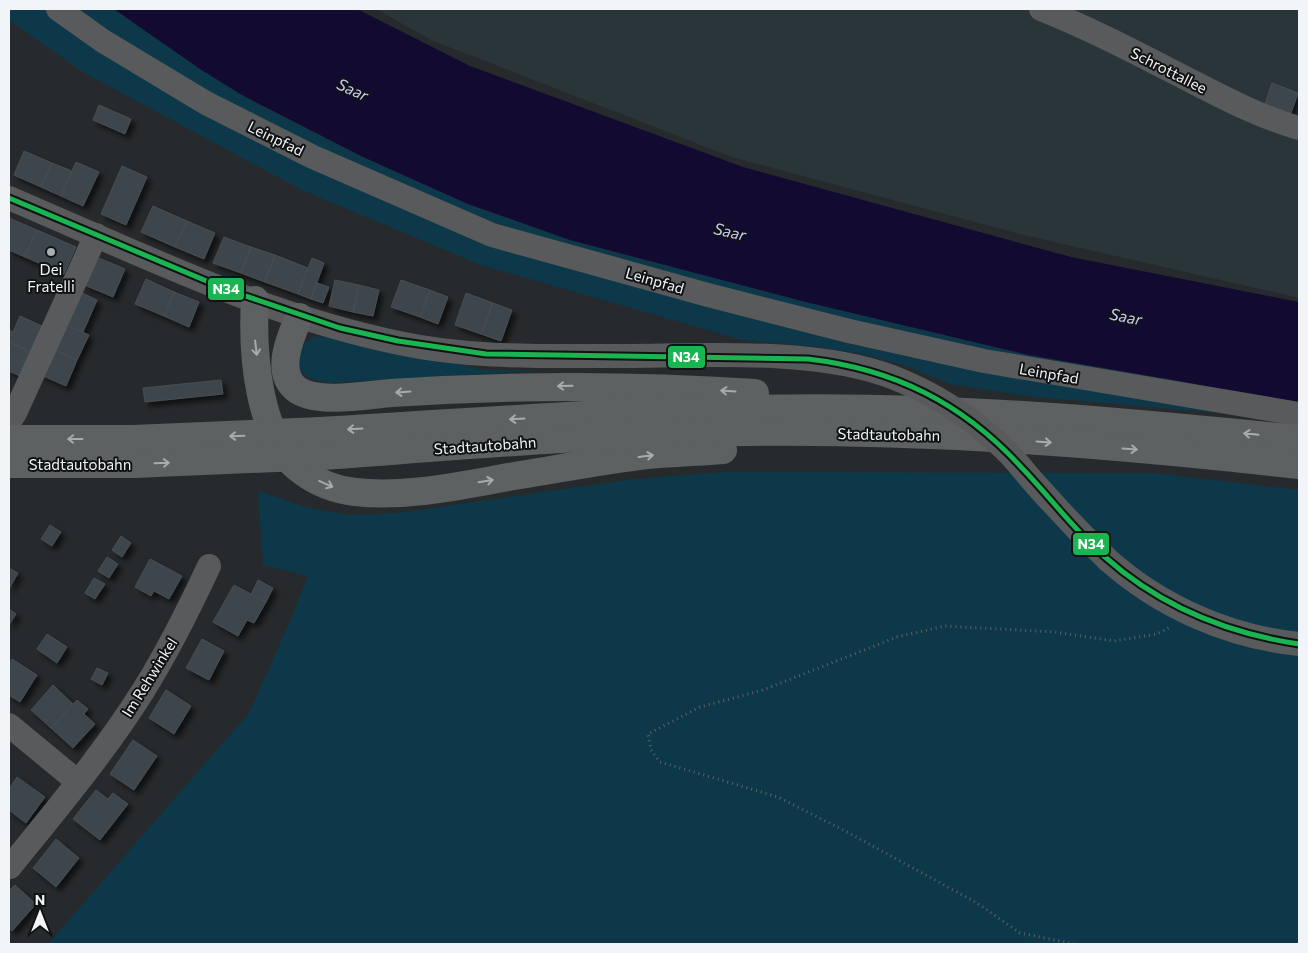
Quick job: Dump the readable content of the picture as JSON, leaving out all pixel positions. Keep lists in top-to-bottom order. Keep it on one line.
{"streets":{"highway":["Stadtautobahn"],"street":["Schrottallee","Leinpfad","Im Rehwinkel"]},"water":["Saar"],"places":["Dei Fratelli"],"lines":["transit line N34"],"north":"top"}
